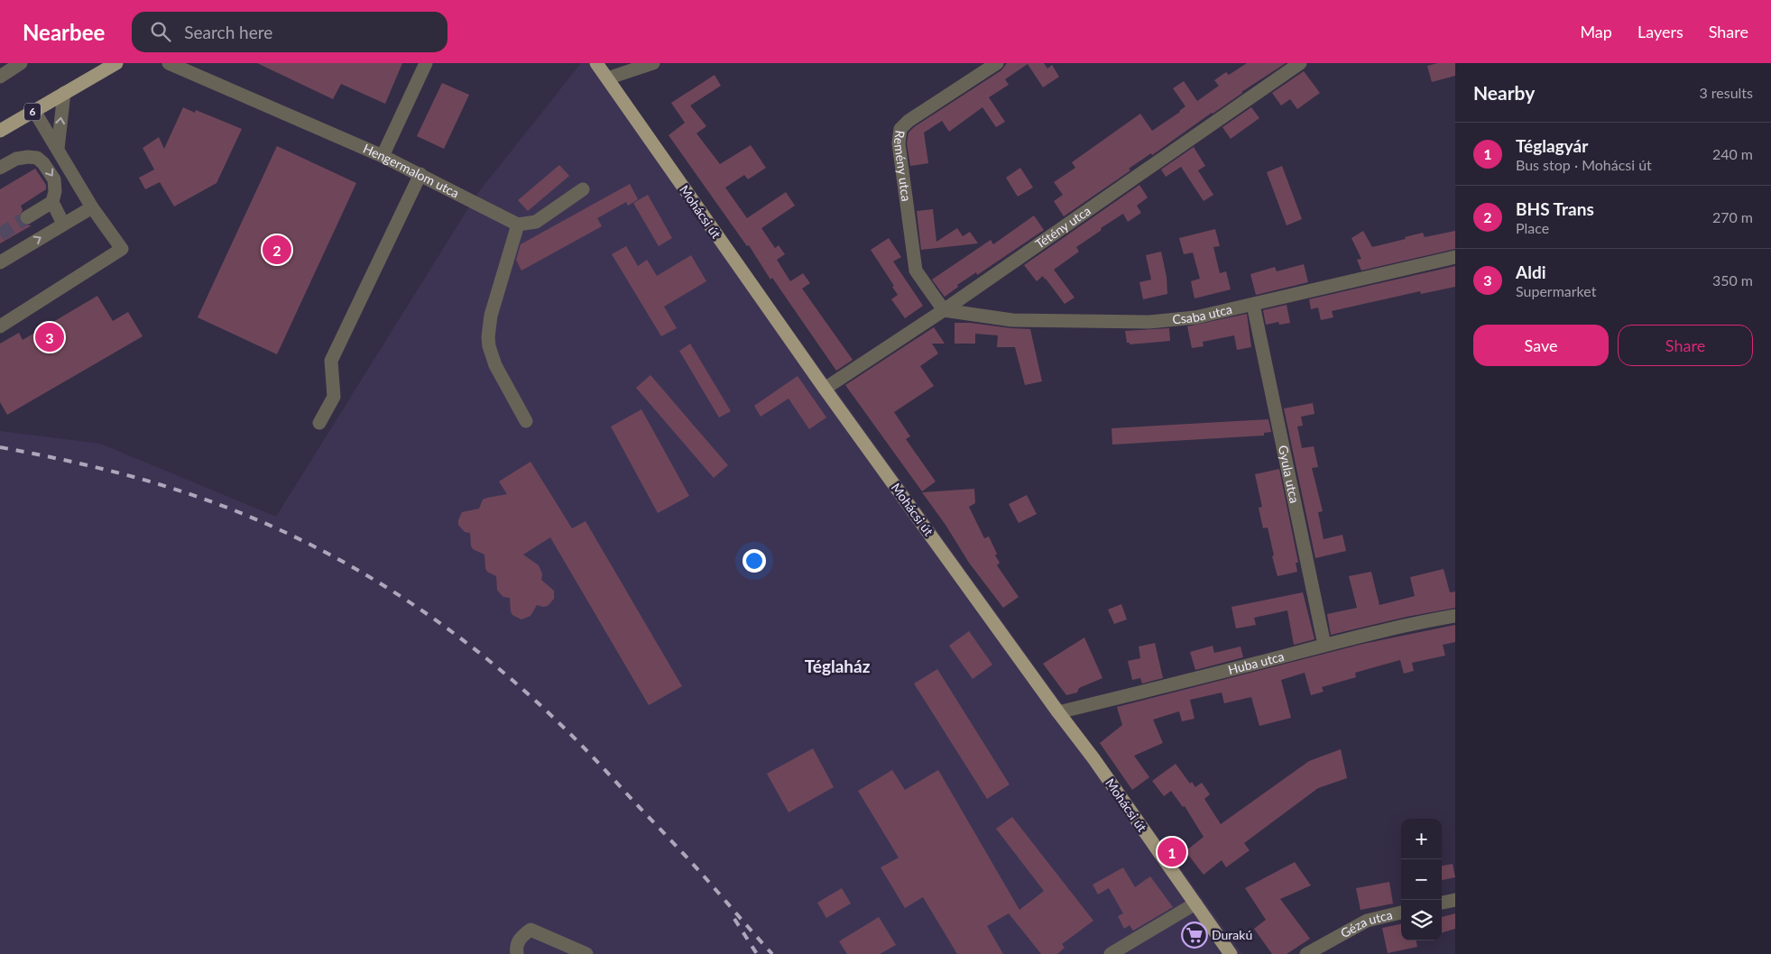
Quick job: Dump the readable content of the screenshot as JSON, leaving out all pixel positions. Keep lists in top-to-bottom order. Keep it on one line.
{"streets":{"main road":["6","Mohácsi út"],"street":["Remény utca","Hengermalom utca","Tétény utca","Csaba utca","Gyula utca","Huba utca","Géza utca"]},"crossings":[["Remény utca","Tétény utca"],["Remény utca","Csaba utca"],["Mohácsi út","Tétény utca"],["Mohácsi út","Huba utca"],["Tétény utca","Csaba utca"],["Csaba utca","Gyula utca"],["Gyula utca","Huba utca"]],"districts":["Téglaház"],"places":{"supermarket":["Durakú"]},"page":{"header":"Nearbee","search":"Search here","nav":["Map","Layers","Share"],"heading":["Nearby","3 results"],"list":[{"mark":"1","name":"Téglagyár","note":"Bus stop · Mohácsi út","value":"240 m"},{"mark":"2","name":"BHS Trans","note":"Place","value":"270 m"},{"mark":"3","name":"Aldi","note":"Supermarket","value":"350 m"}],"pins":["2","3","1"],"buttons":["Save","Share"],"map_buttons":["+","−"]}}
